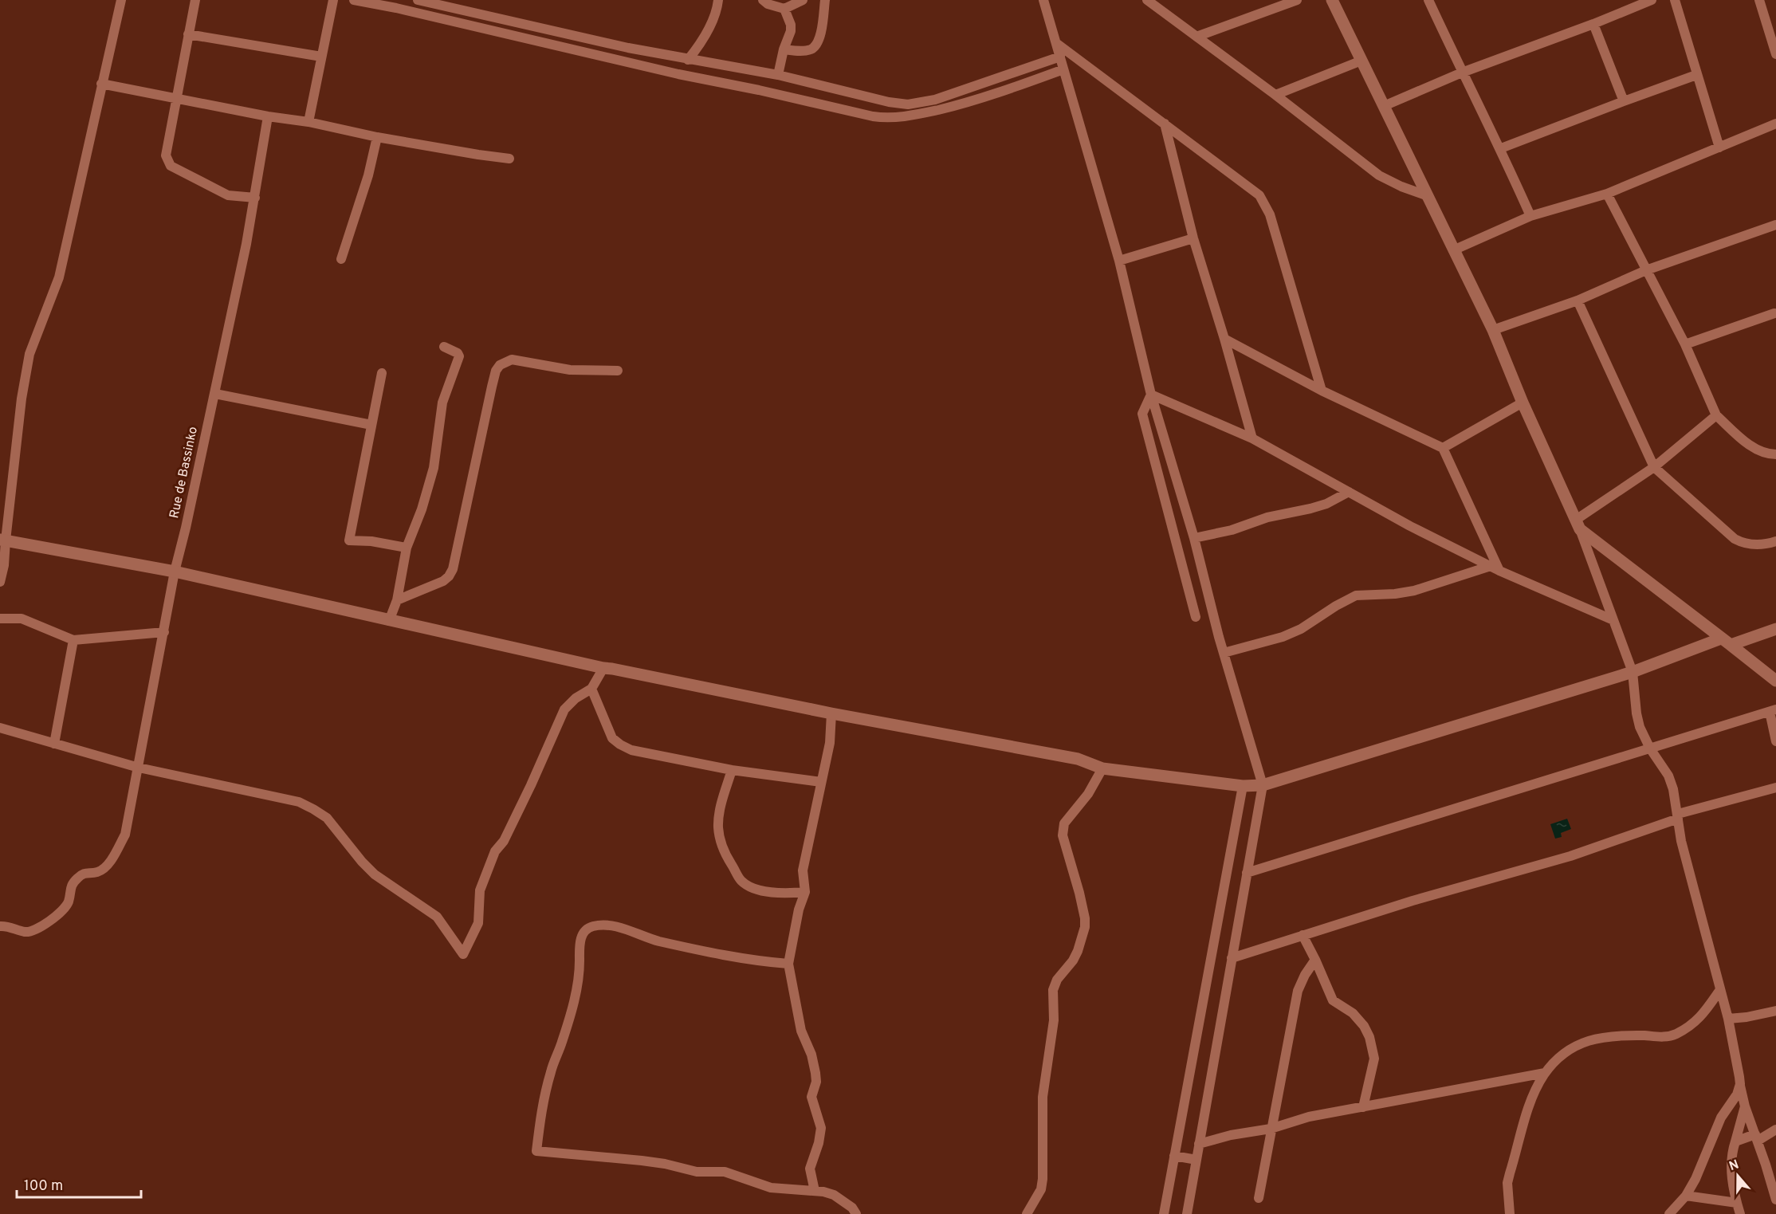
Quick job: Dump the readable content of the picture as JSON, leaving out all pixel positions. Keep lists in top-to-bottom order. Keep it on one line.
{"streets":{"street":["Rue de Bassinko"]},"scale_bar":"100 m","north":"top"}
